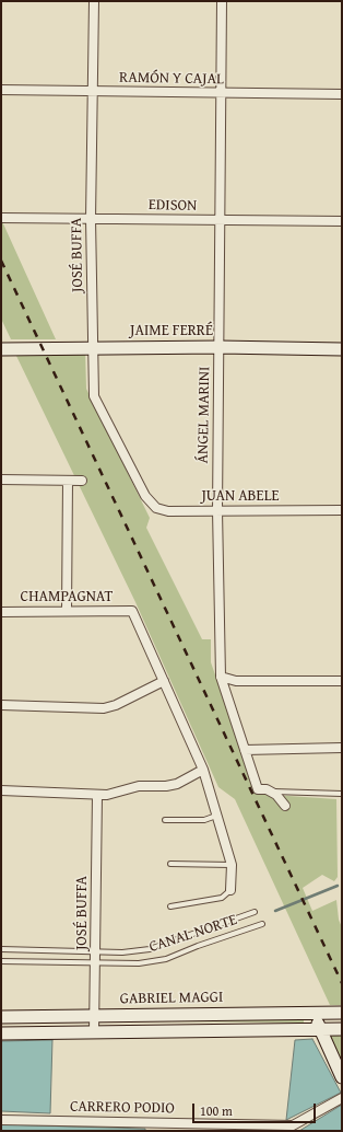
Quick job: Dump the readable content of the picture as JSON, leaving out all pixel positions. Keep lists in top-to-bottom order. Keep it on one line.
{"streets":{"street":["RAMÓN Y CAJAL","EDISON","JOSÉ BUFFA","JAIME FERRÉ","ÁNGEL MARINI","JUAN ABELE","CHAMPAGNAT","GABRIEL MAGGI","CARRERO PODIO"],"lane":["CANAL NORTE"]},"crossings":[["RAMÓN Y CAJAL","JOSÉ BUFFA"],["RAMÓN Y CAJAL","ÁNGEL MARINI"],["EDISON","JOSÉ BUFFA"],["EDISON","ÁNGEL MARINI"],["JOSÉ BUFFA","JAIME FERRÉ"],["JOSÉ BUFFA","JUAN ABELE"],["JOSÉ BUFFA","CANAL NORTE"],["JOSÉ BUFFA","GABRIEL MAGGI"],["JAIME FERRÉ","ÁNGEL MARINI"],["ÁNGEL MARINI","JUAN ABELE"]],"scale_bar":"100 m"}
